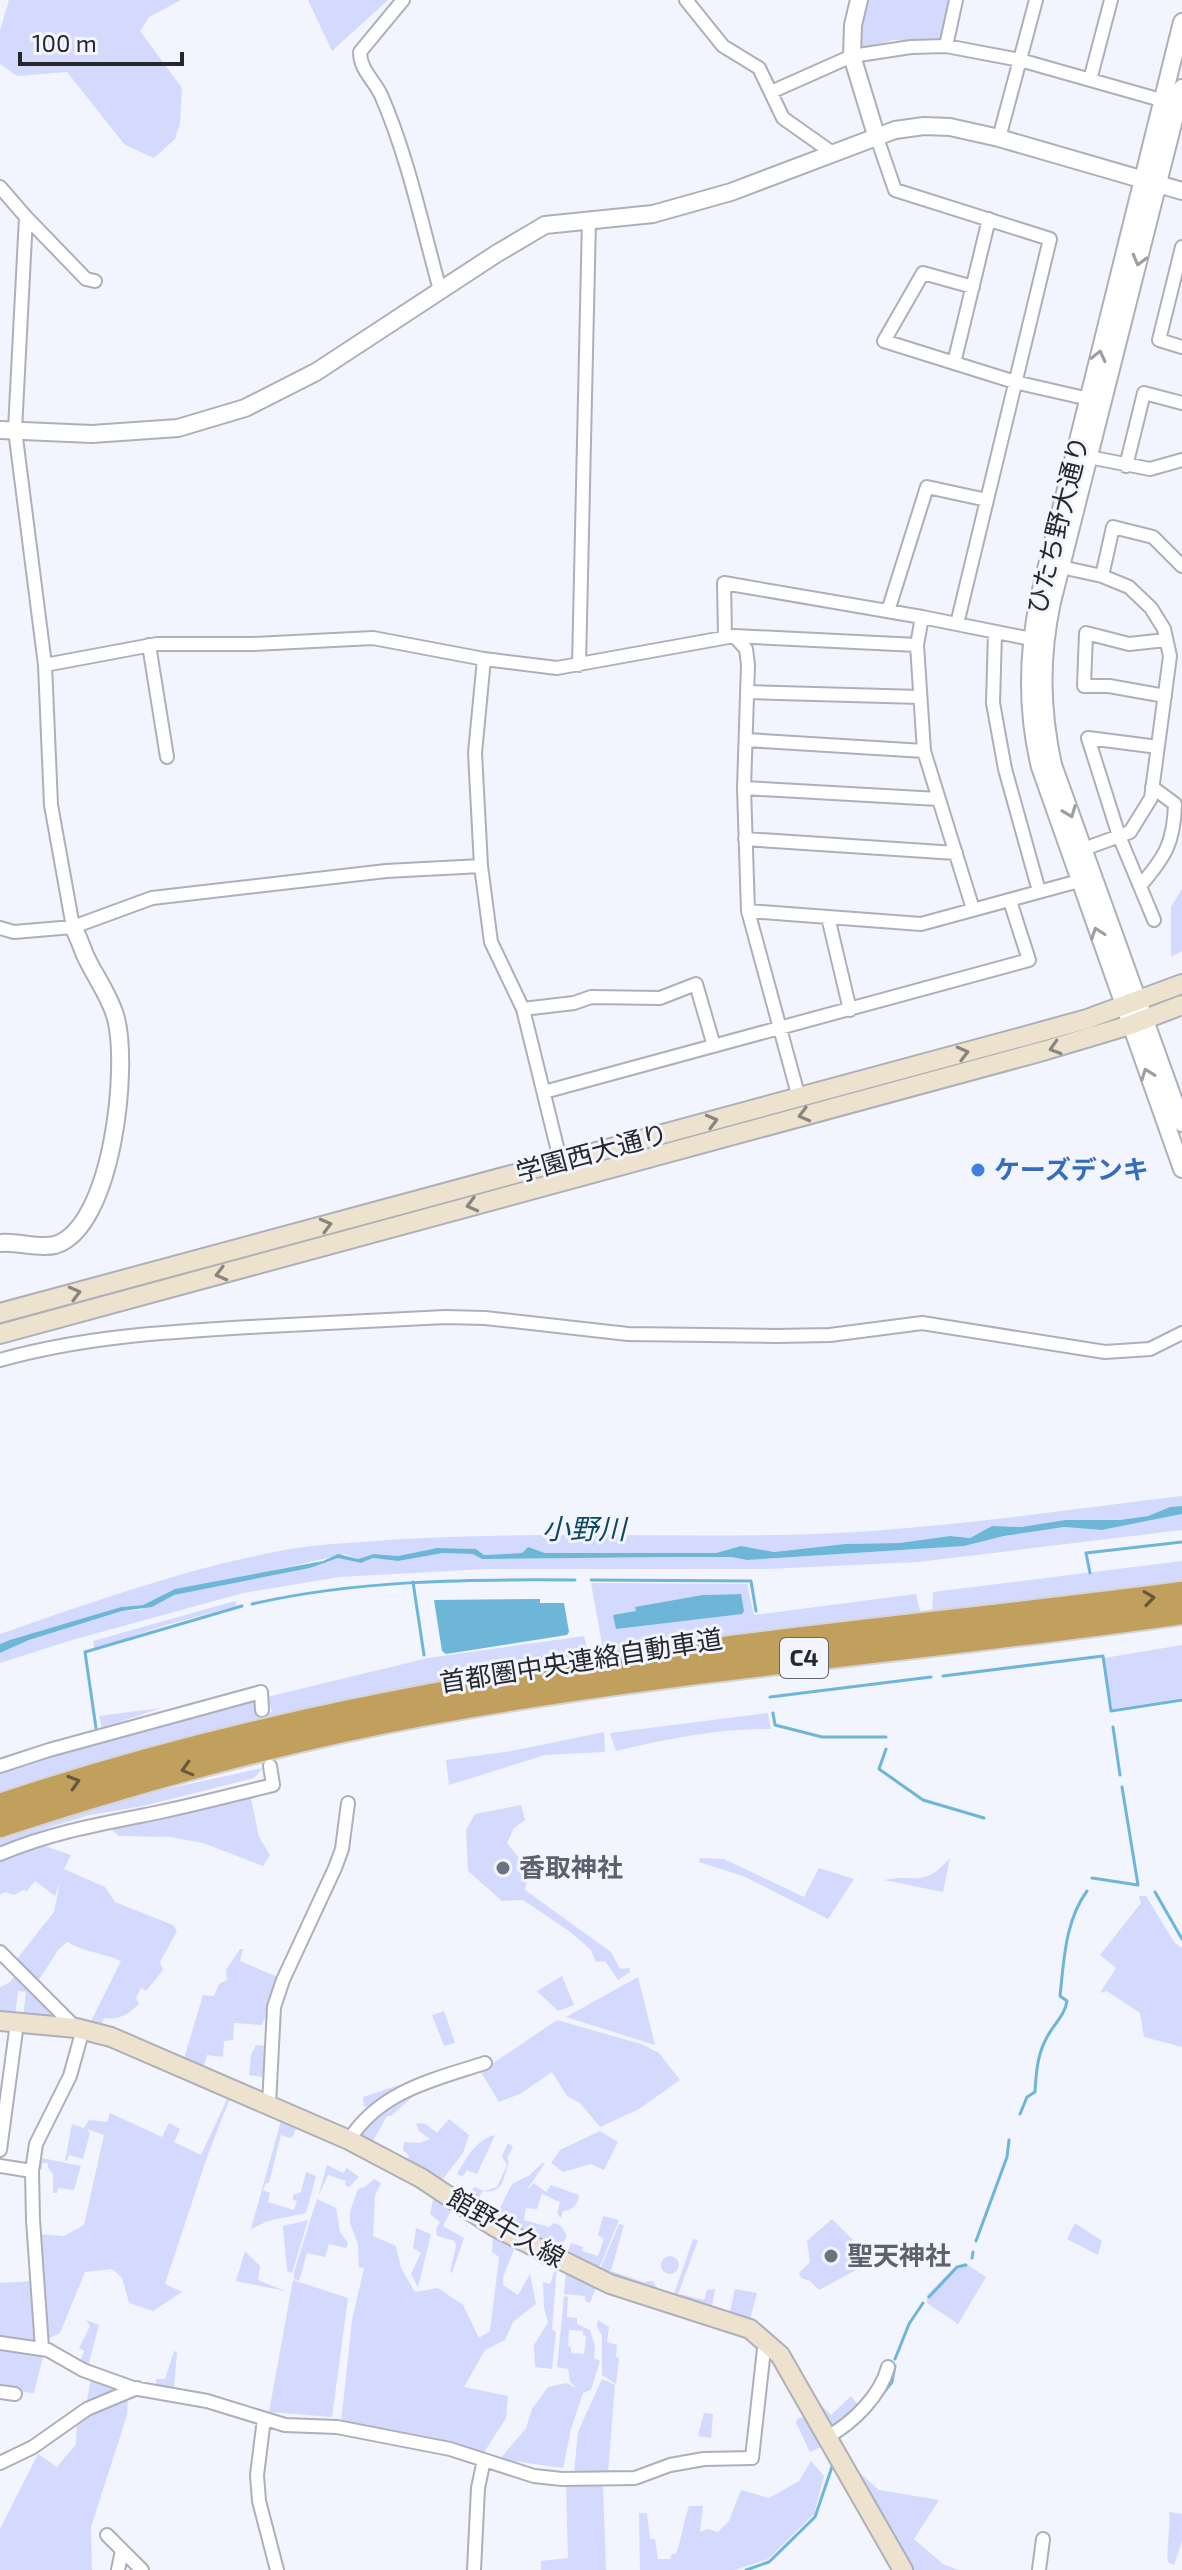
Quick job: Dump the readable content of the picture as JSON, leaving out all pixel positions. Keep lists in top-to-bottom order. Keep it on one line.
{"streets":{"highway":["C4","首都圏中央連絡自動車道"],"main road":["学園西大通り","館野牛久線"],"street":["ひたち野大通り"]},"crossings":[["ひたち野大通り","学園西大通り"]],"water":["小野川"],"places":["ケーズデンキ","香取神社","聖天神社"],"scale_bar":"100 m"}
